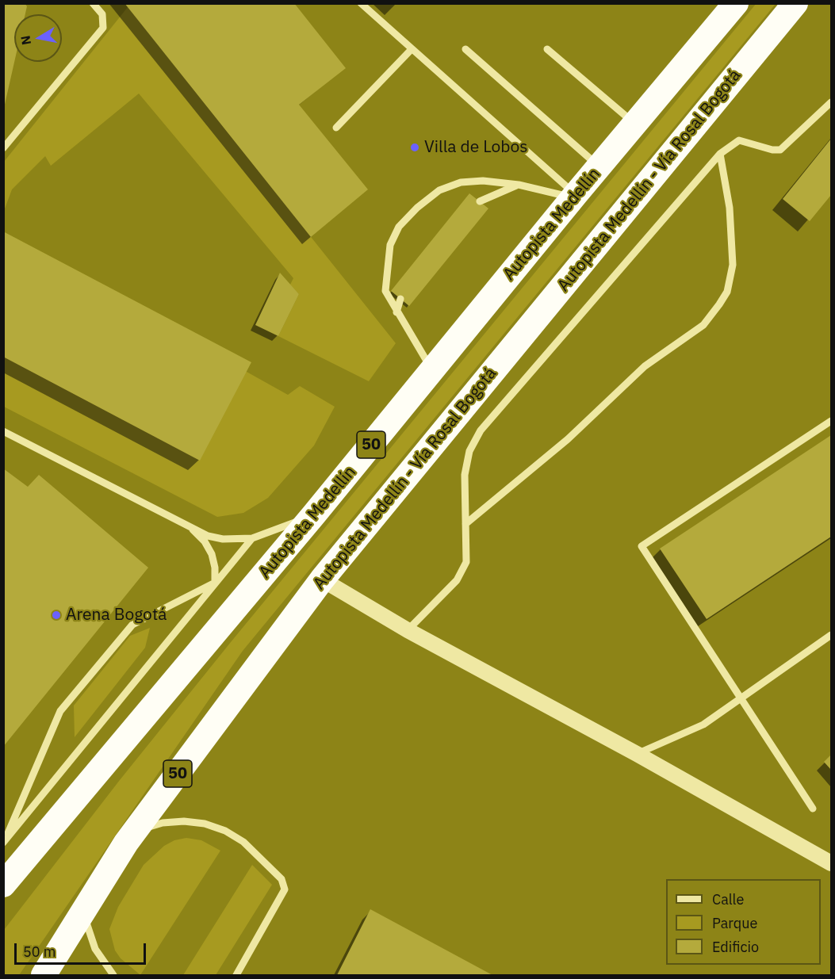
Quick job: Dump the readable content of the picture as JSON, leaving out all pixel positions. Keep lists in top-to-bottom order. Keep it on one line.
{"streets":{"highway":["Autopista Medellín - Vía Rosal Bogotá","Autopista Medellín","50"]},"places":["Villa de Lobos","Arena Bogotá"],"legend":["Calle","Parque","Edificio"],"scale_bar":"50 m","north":"left"}
